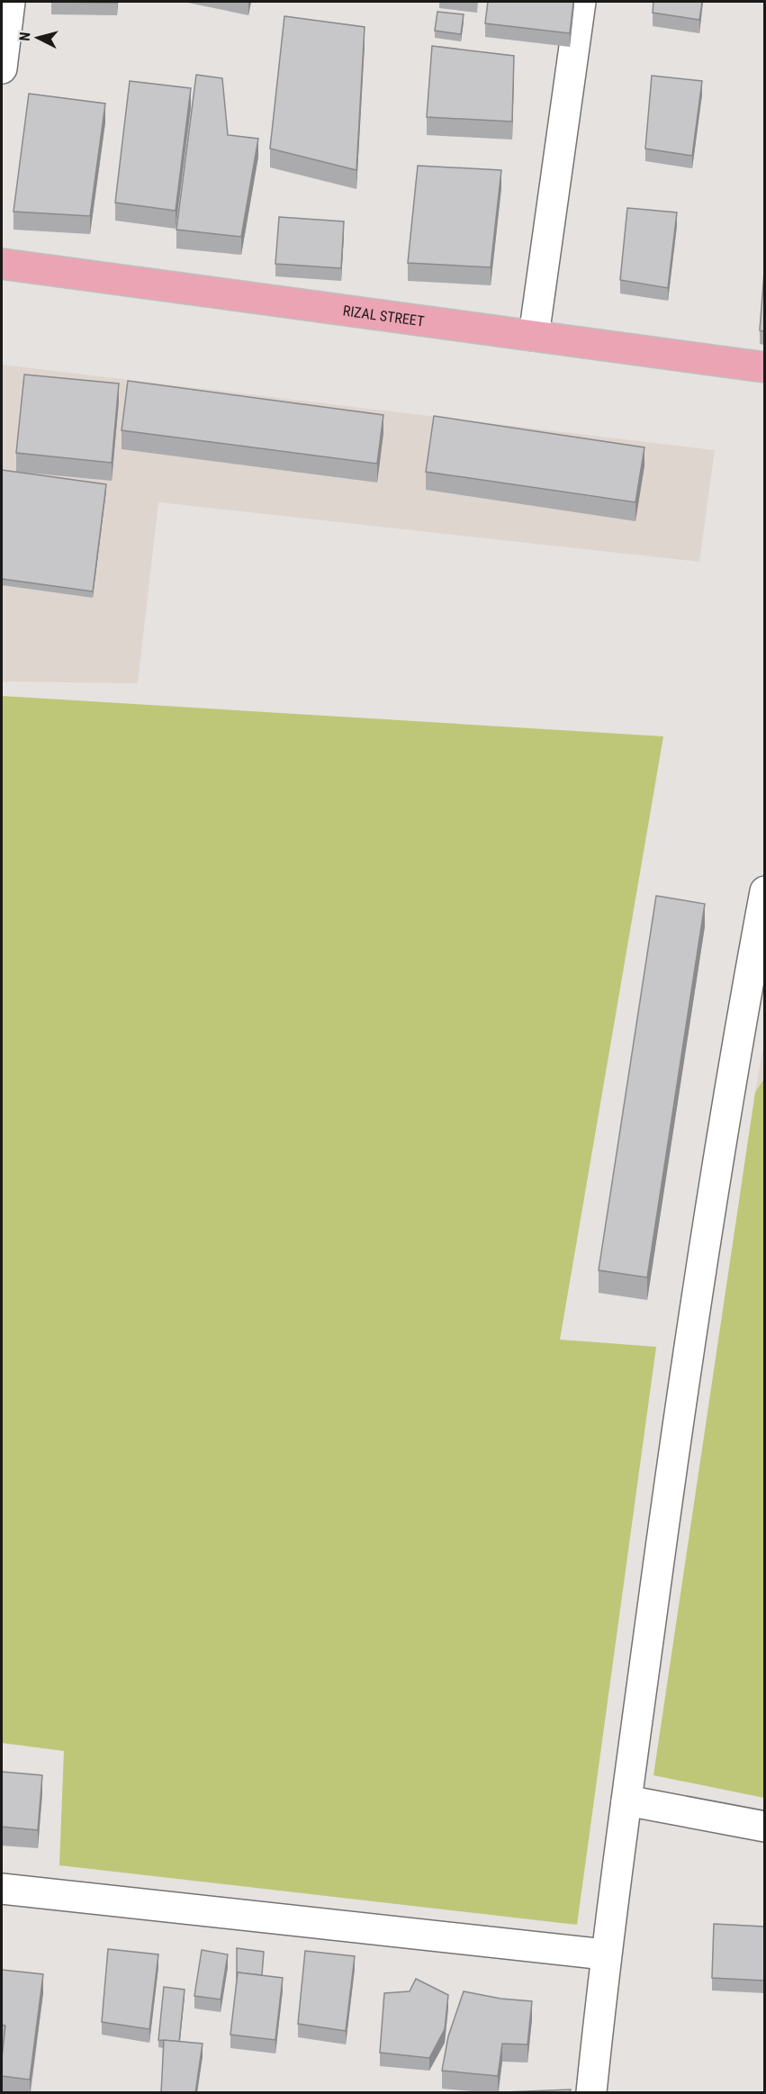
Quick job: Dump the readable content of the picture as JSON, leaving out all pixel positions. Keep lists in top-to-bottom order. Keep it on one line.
{"streets":{"main road":["RIZAL STREET"]},"north":"left"}
